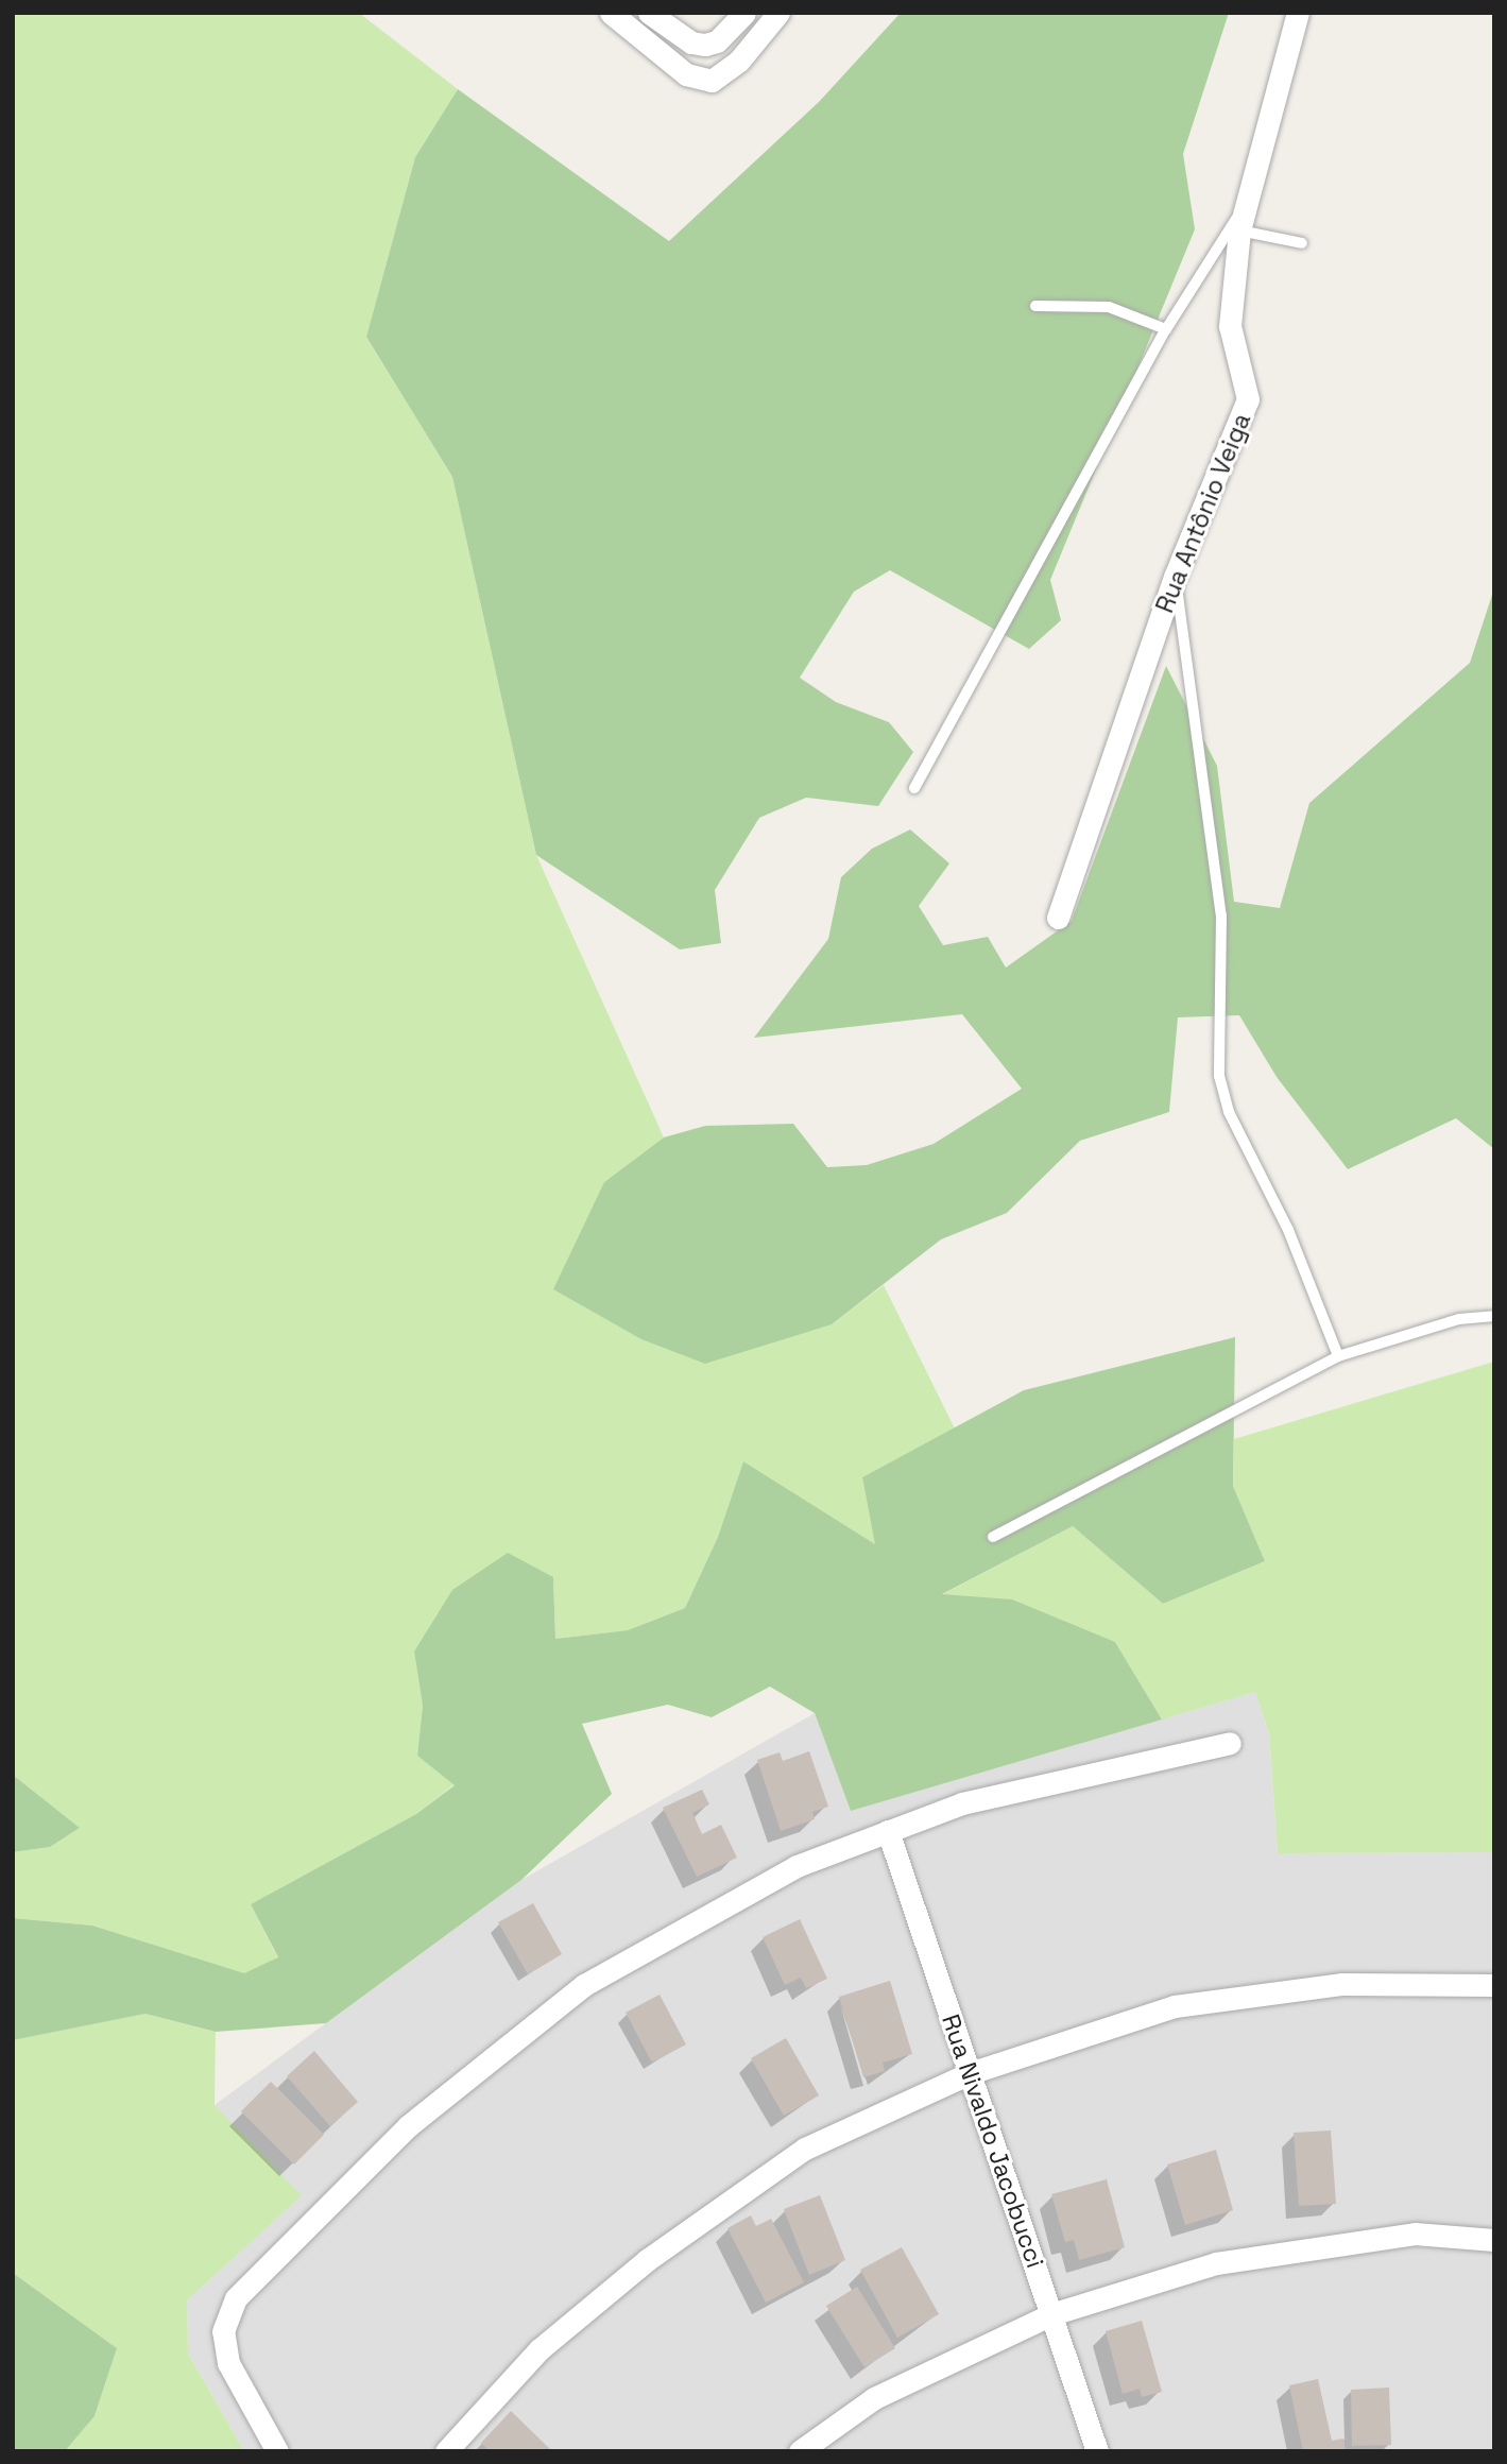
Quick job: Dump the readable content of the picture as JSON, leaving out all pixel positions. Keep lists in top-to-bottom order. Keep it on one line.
{"streets":{"street":["Rua Antônio Veiga","Rua Nivaldo Jacobucci"]}}
